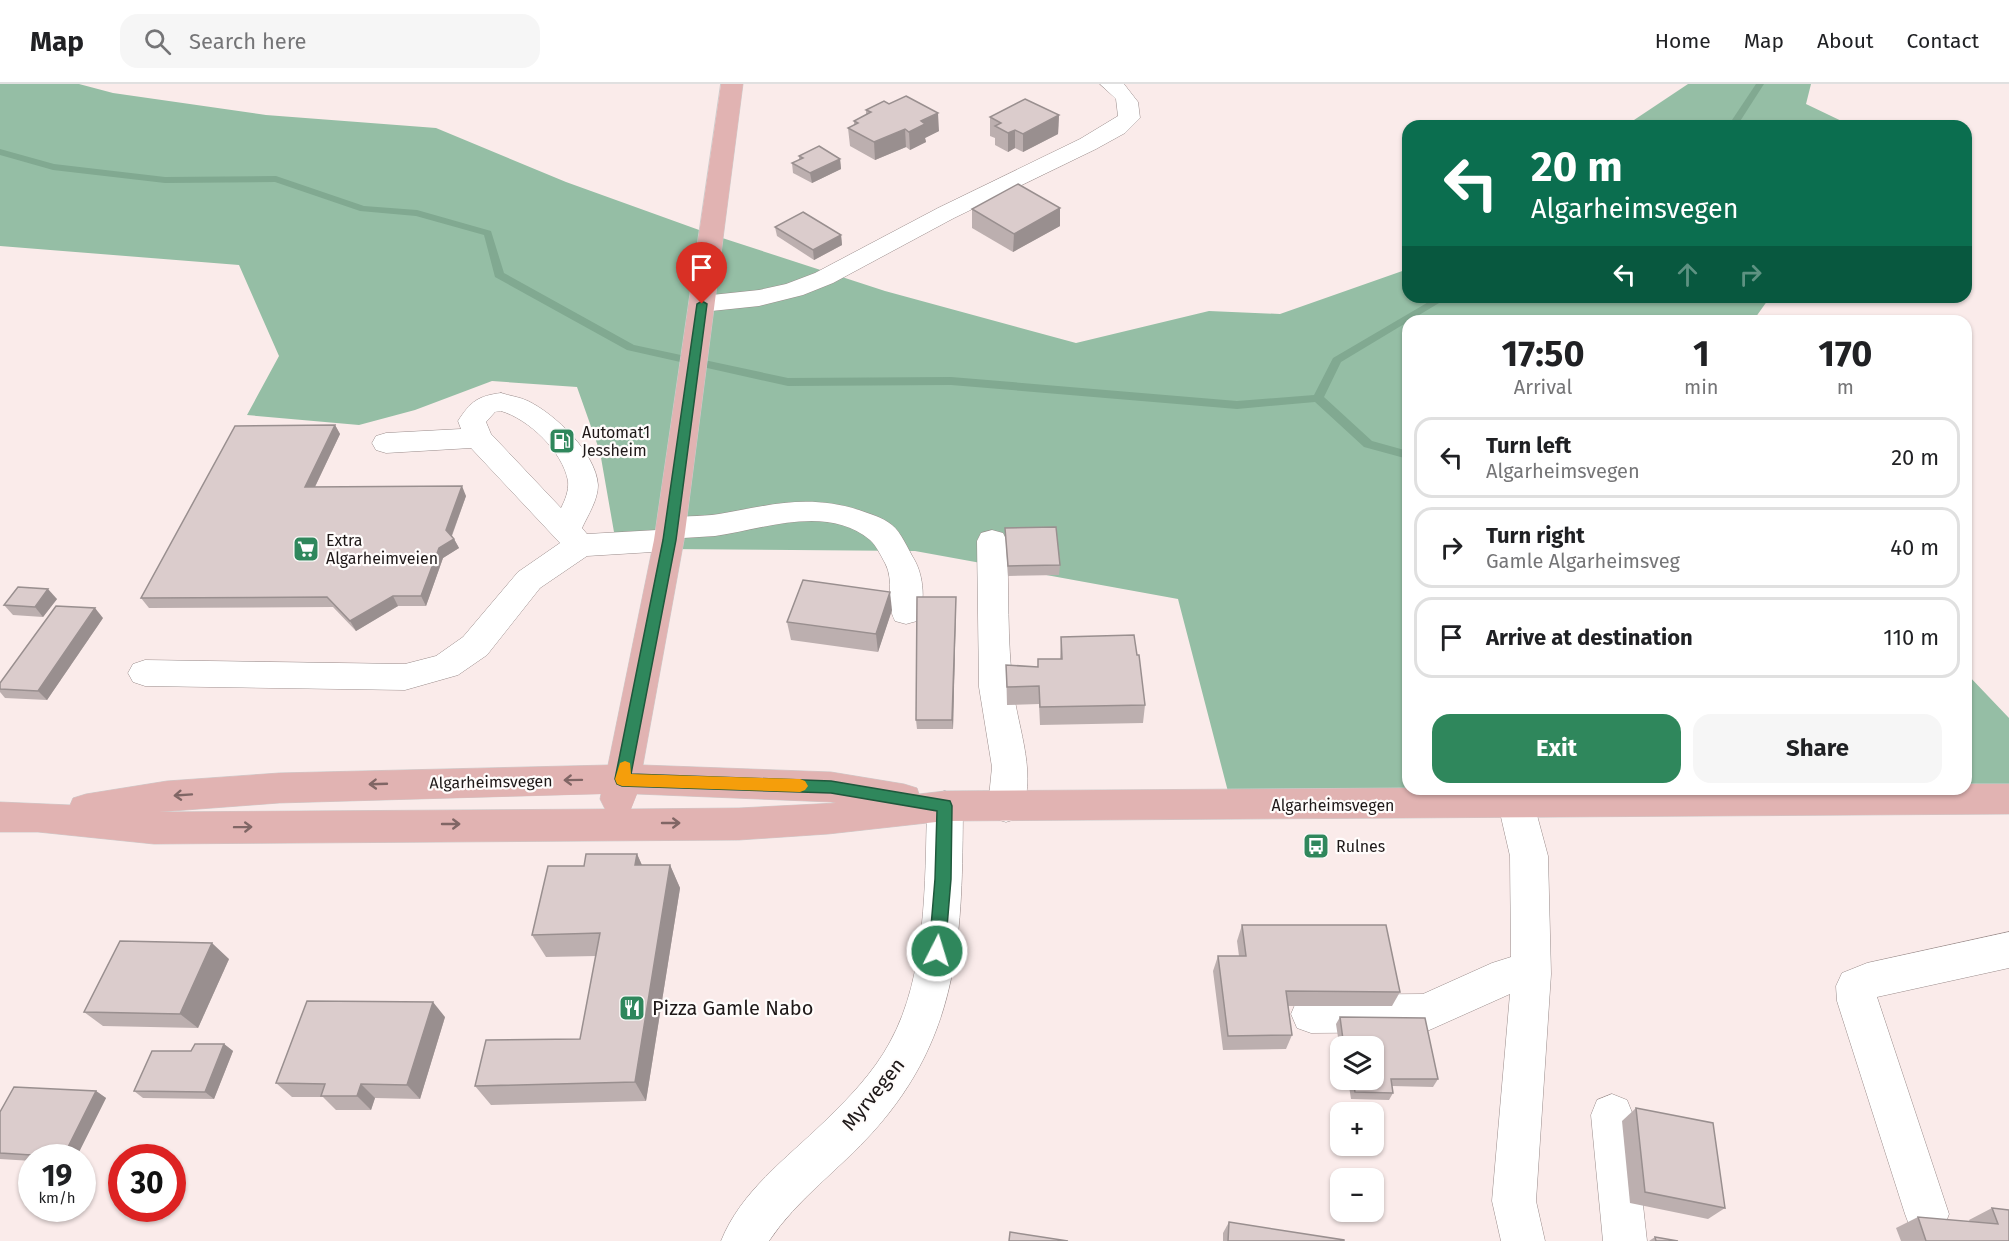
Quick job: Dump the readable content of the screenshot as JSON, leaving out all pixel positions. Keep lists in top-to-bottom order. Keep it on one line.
{"streets":{"main road":["Algarheimsvegen"],"street":["Myrvegen"]},"crossings":[["Algarheimsvegen","Myrvegen"]],"places":{"fuel station":["Automat1 Jessheim"],"supermarket":["Extra Algarheimveien"],"bus stop":["Rulnes"],"restaurant":["Pizza Gamle Nabo"]},"page":{"header":"Map","search":"Search here","nav":["Home","Map","About","Contact"],"turn":["20 m","Algarheimsvegen"],"eta":["17:50","Arrival","1","min","170","m"],"list":[{"name":"Turn left","note":"Algarheimsvegen","value":"20 m"},{"name":"Turn right","note":"Gamle Algarheimsveg","value":"40 m"},{"name":"Arrive at destination","value":"110 m"}],"buttons":["Exit","Share"],"map_buttons":["+","−"],"speed":"19 km/h","limit":"30"}}
